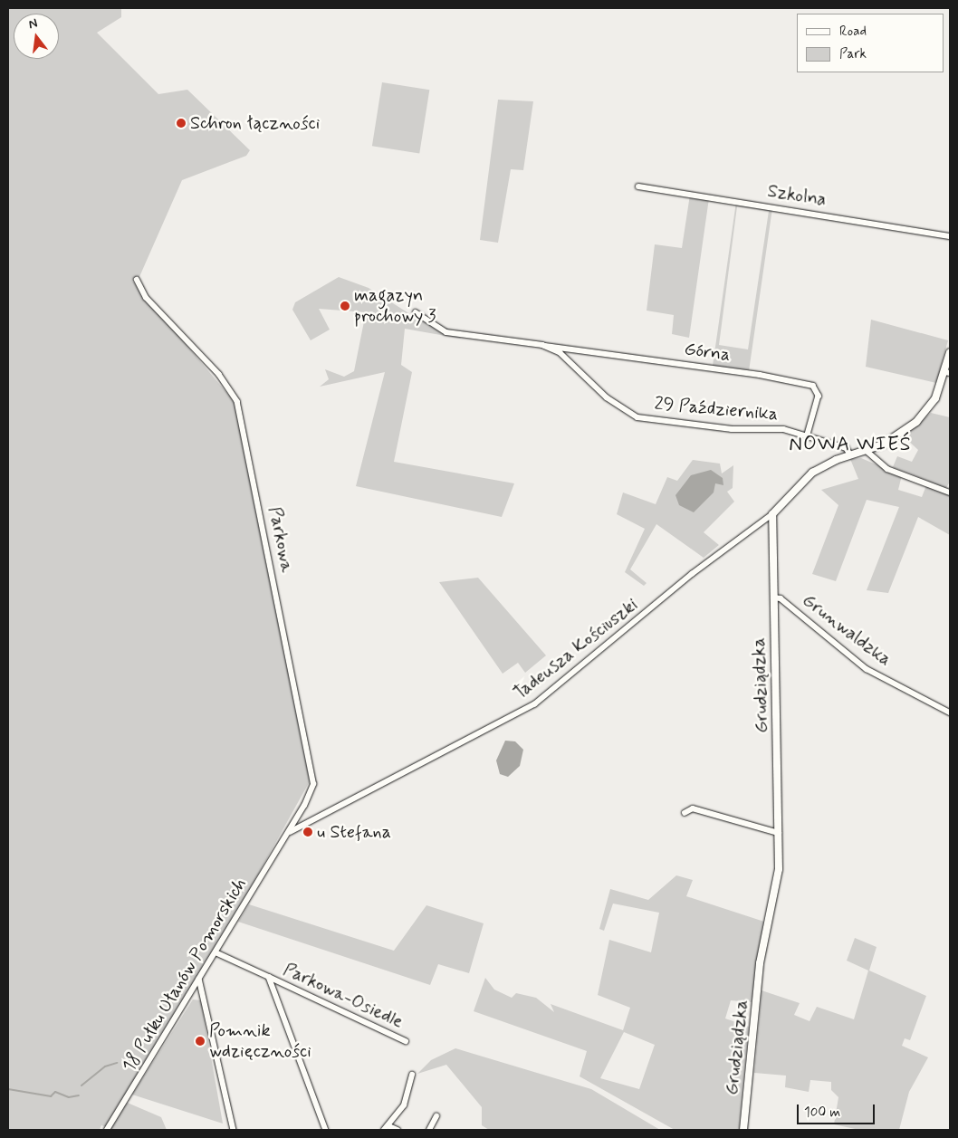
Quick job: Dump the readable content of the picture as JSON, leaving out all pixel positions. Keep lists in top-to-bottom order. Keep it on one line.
{"streets":{"street":["Szkolna","Górna","29 Października","Parkowa","Grunwaldzka","Tadeusza Kościuszki","Grudziądzka","18 Pułku Ułanów Pomorskich","Parkowa-Osiedle"]},"crossings":[["Górna","29 Października"],["Parkowa","Tadeusza Kościuszki"],["Parkowa","18 Pułku Ułanów Pomorskich"],["Grunwaldzka","Grudziądzka"],["Tadeusza Kościuszki","Grudziądzka"],["Tadeusza Kościuszki","18 Pułku Ułanów Pomorskich"],["18 Pułku Ułanów Pomorskich","Parkowa-Osiedle"]],"districts":["NOWA WIEŚ"],"places":["Schron łączności","magazyn prochowy 3","u Stefana","Pomnik wdzięczności"],"legend":["Road","Park"],"scale_bar":"100 m","north":"top"}
